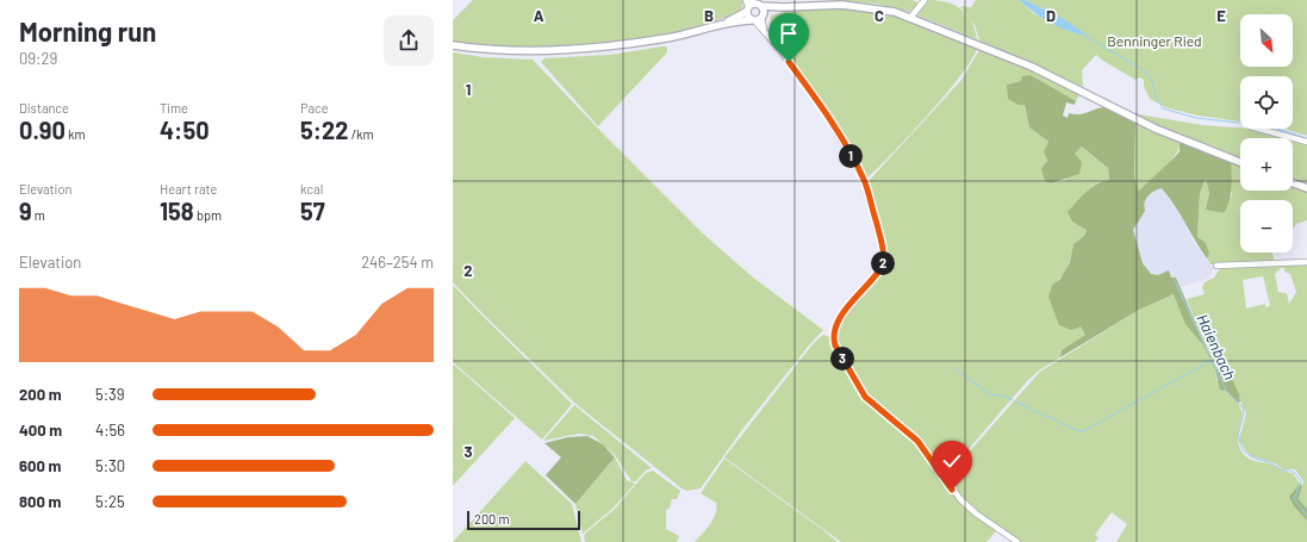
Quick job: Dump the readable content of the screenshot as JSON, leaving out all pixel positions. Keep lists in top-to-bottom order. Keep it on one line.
{"water":["Haienbach"],"parks":["Benninger Ried"],"scale_bar":"200 m","north":"bottom right","page":{"heading":["Morning run","09:29"],"map_buttons":["+","−"],"stats":[["Distance","0.90 km"],["Time","4:50"],["Pace","5:22 /km"],["Elevation","9 m"],["Heart rate","158 bpm"],["kcal","57"]],"pins":["1","2","3"],"chart":["Elevation","246–254 m"],"list":[{"name":"200 m","note":"5:39"},{"name":"400 m","note":"4:56"},{"name":"600 m","note":"5:30"},{"name":"800 m","note":"5:25"}],"scale":"200 m"},"grid":{"columns":["A","B","C","D","E"],"rows":["1","2","3"]}}
